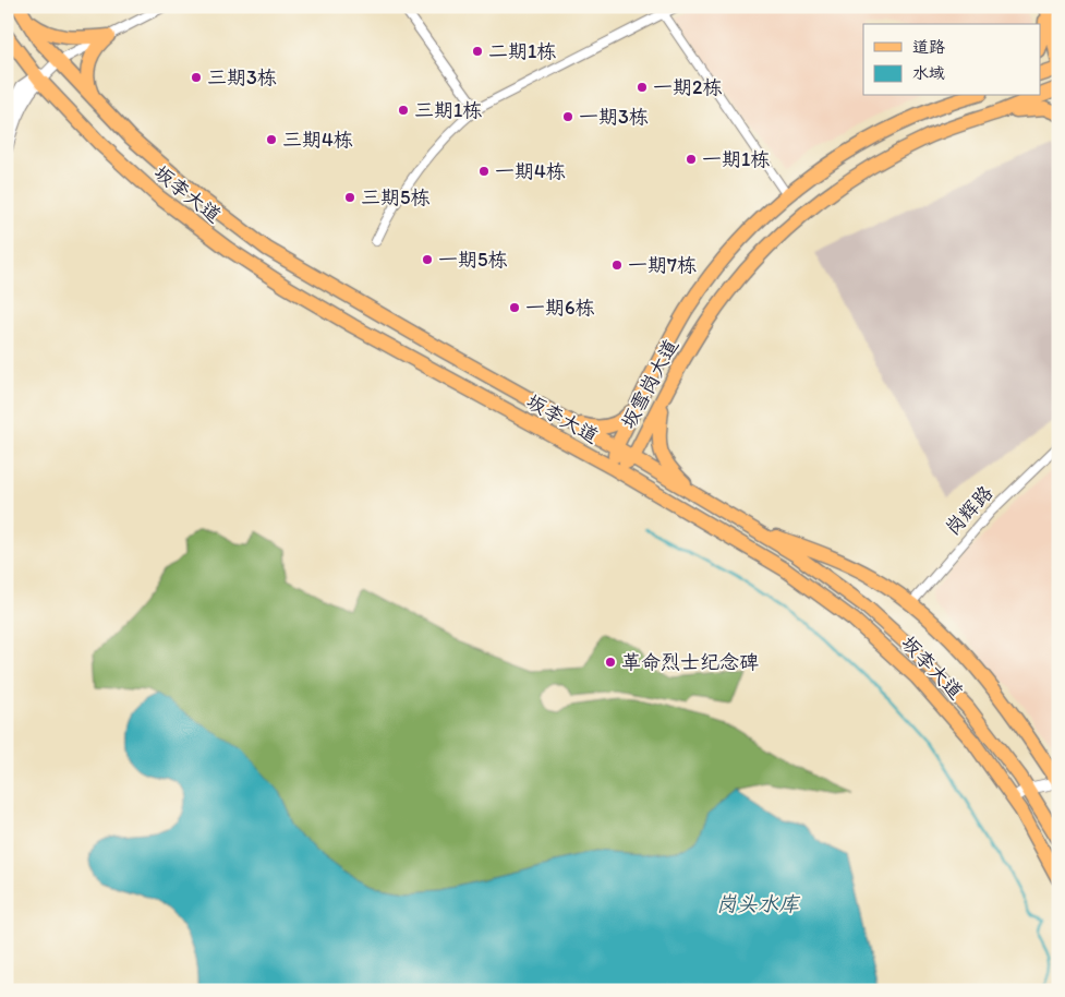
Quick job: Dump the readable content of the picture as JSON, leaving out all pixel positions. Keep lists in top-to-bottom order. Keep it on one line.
{"streets":{"main road":["坂李大道","坂雪岗大道"],"street":["岗辉路"]},"crossings":[["坂李大道","坂雪岗大道"]],"water":["岗头水库"],"places":["二期1栋","三期3栋","一期2栋","三期1栋","一期3栋","三期4栋","一期1栋","一期4栋","三期5栋","一期5栋","一期7栋","一期6栋","革命烈士纪念碑"],"legend":["道路","水域"]}
